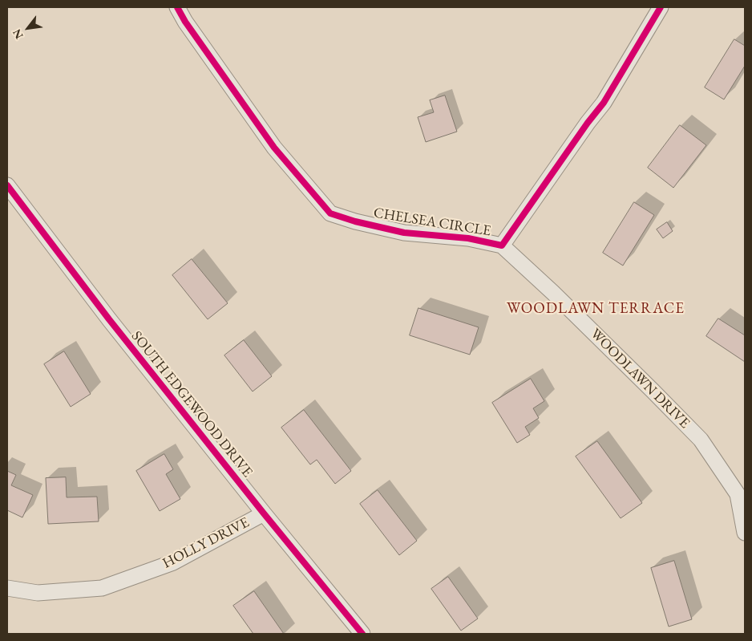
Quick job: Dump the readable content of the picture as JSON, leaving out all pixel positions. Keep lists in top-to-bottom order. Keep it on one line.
{"streets":{"street":["CHELSEA CIRCLE","WOODLAWN DRIVE","SOUTH EDGEWOOD DRIVE","HOLLY DRIVE"]},"crossings":[["CHELSEA CIRCLE","WOODLAWN DRIVE"],["SOUTH EDGEWOOD DRIVE","HOLLY DRIVE"]],"districts":["WOODLAWN TERRACE"],"north":"bottom left"}
